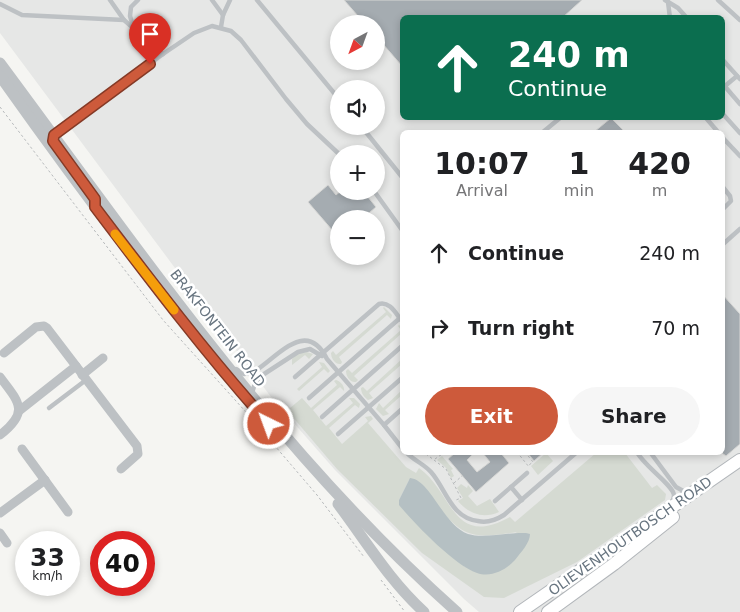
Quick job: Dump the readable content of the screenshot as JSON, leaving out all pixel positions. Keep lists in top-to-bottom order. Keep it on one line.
{"streets":{"main road":["OLIEVENHOUTBOSCH ROAD"],"street":["BRAKFONTEIN ROAD"]},"north":"bottom left","page":{"map_buttons":["+","−"],"turn":["240 m","Continue"],"eta":["10:07","Arrival","1","min","420","m"],"list":[{"name":"Continue","value":"240 m"},{"name":"Turn right","value":"70 m"}],"buttons":["Exit","Share"],"speed":"33 km/h","limit":"40"}}
